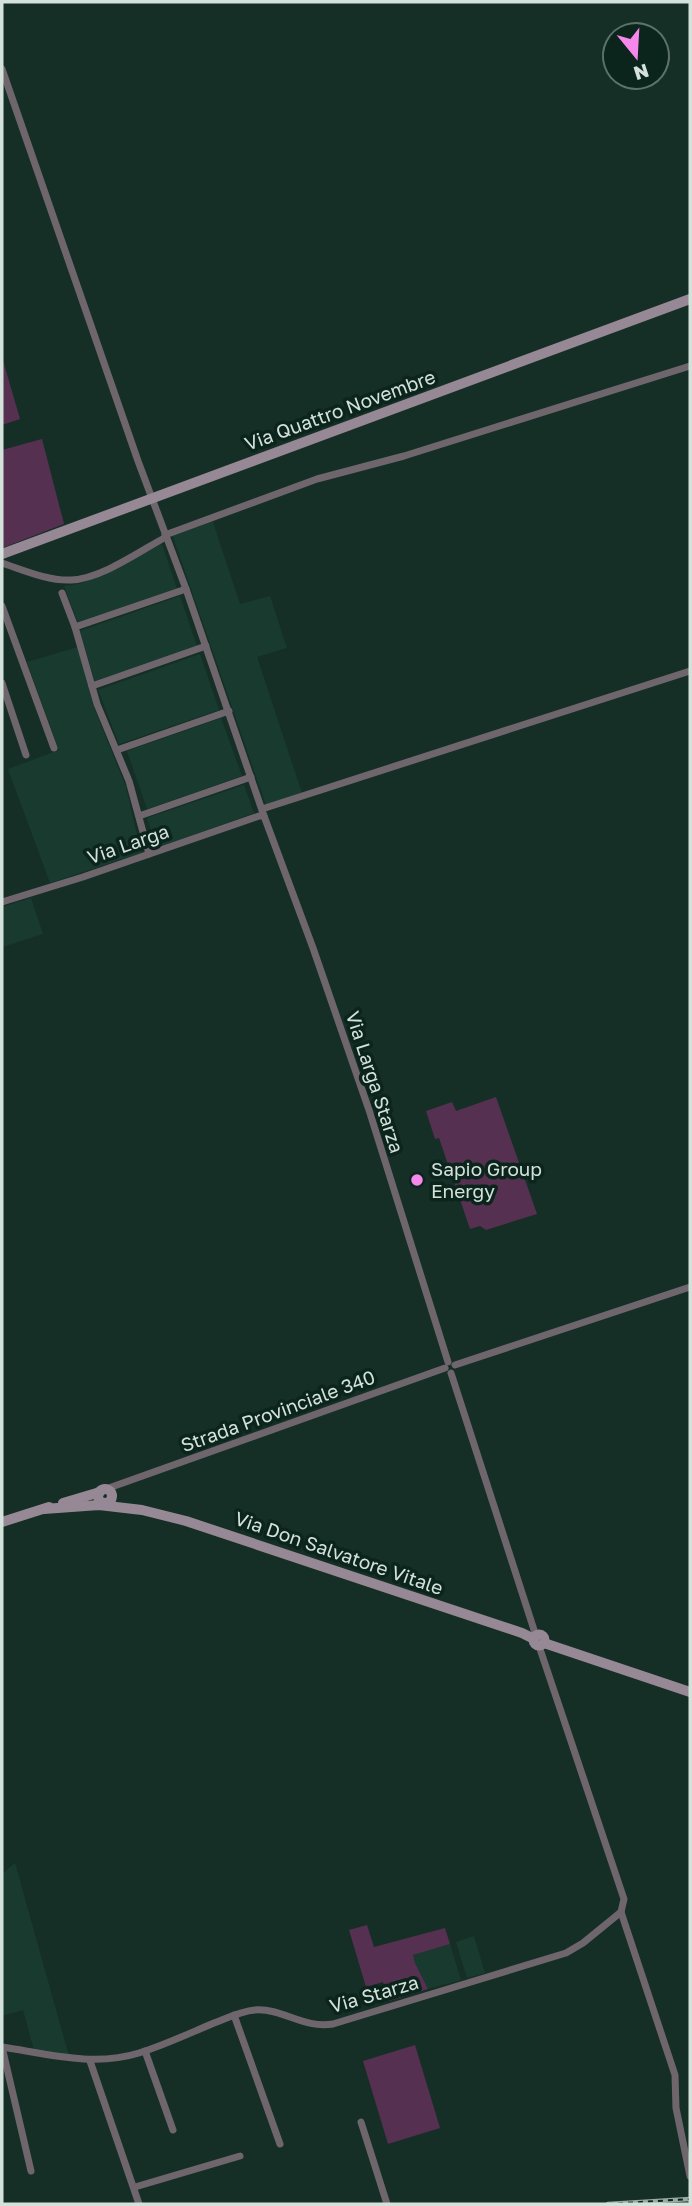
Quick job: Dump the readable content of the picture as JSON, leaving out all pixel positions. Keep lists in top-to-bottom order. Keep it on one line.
{"streets":{"street":["Via Quattro Novembre","Via Larga","Via Larga Starza","Strada Provinciale 340","Via Don Salvatore Vitale","Via Starza"]},"crossings":[["Via Quattro Novembre","Via Larga Starza"],["Via Larga","Via Larga Starza"],["Via Larga Starza","Strada Provinciale 340"],["Via Larga Starza","Via Don Salvatore Vitale"],["Via Larga Starza","Via Starza"],["Strada Provinciale 340","Via Don Salvatore Vitale"]],"places":["Sapio Group Energy"],"north":"bottom"}
